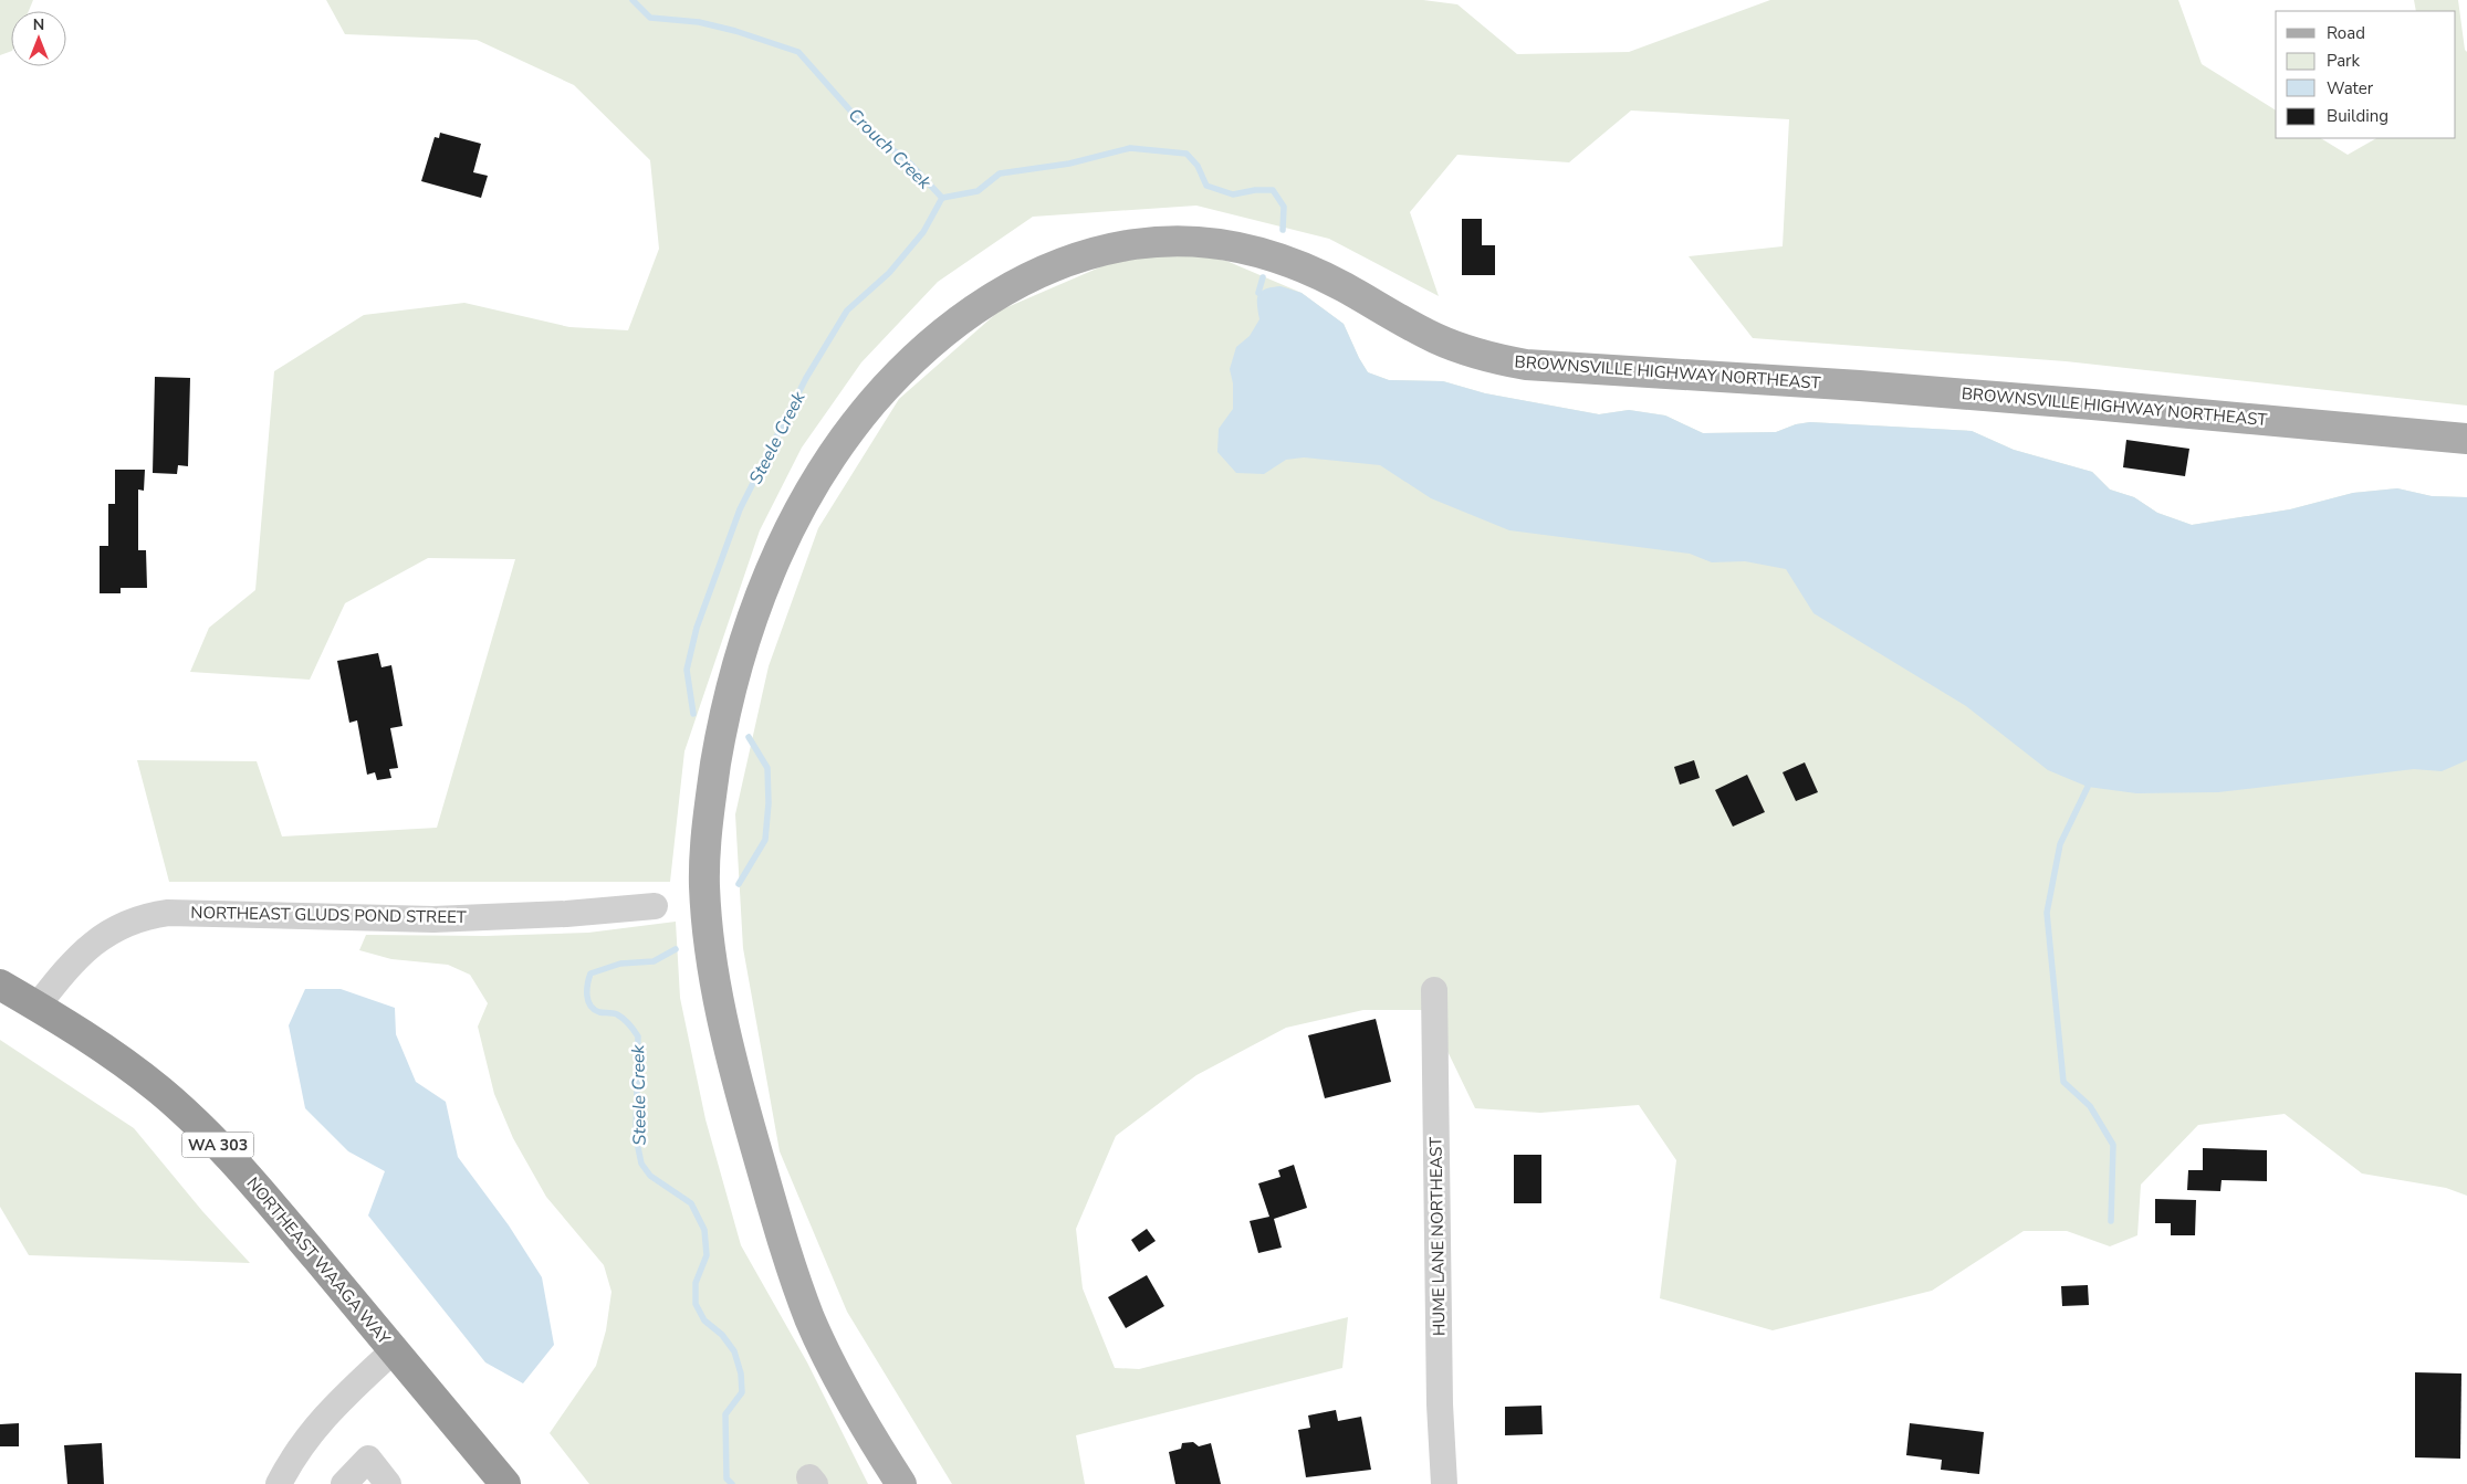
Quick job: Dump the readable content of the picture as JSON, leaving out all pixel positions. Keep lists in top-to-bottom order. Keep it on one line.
{"streets":{"highway":["WA 303","NORTHEAST WAAGA WAY"],"main road":["BROWNSVILLE HIGHWAY NORTHEAST"],"street":["NORTHEAST GLUDS POND STREET","HUME LANE NORTHEAST"]},"crossings":[["NORTHEAST GLUDS POND STREET","NORTHEAST WAAGA WAY"]],"water":["Crouch Creek","Steele Creek"],"legend":["Road","Park","Water","Building"],"north":"top"}
